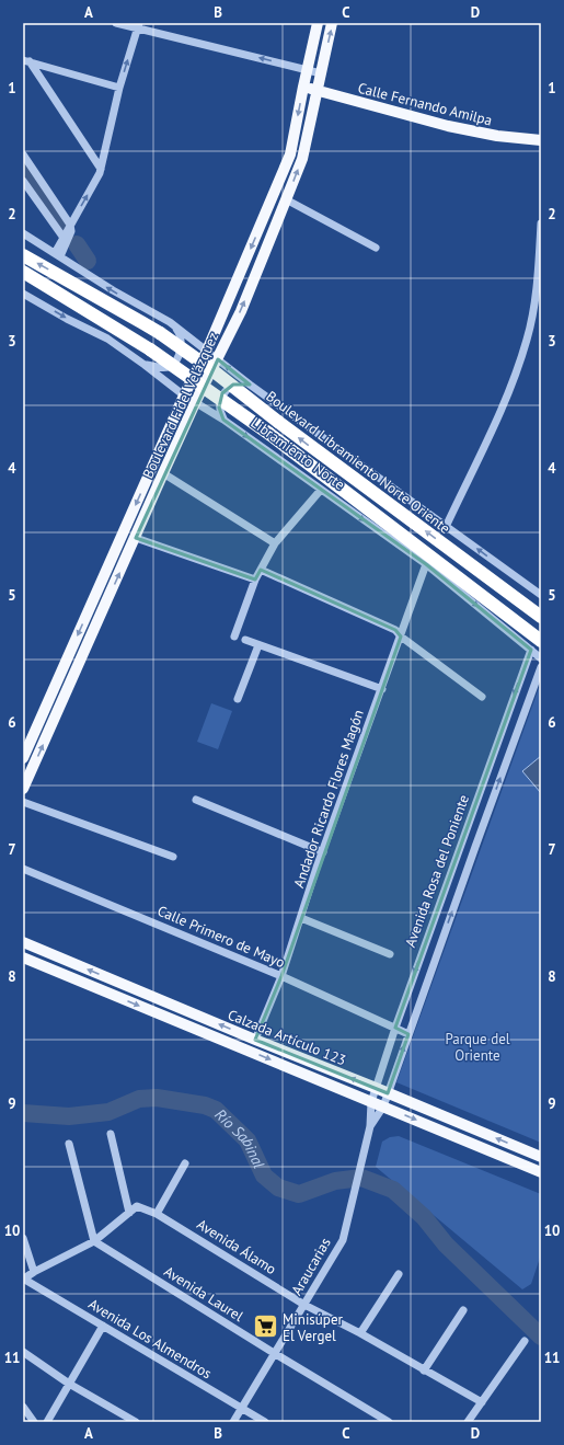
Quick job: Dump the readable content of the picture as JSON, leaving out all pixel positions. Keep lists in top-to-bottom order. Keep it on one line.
{"streets":{"highway":["Boulevard Libramiento Norte Oriente"],"main road":["Calle Fernando Amilpa","Boulevard Fidel Velázquez","Calzada Artículo 123"],"street":["Libramiento Norte","Andador Ricardo Flores Magón","Avenida Rosa del Poniente","Calle Primero de Mayo","Avenida Álamo","Araucarias","Avenida Laurel","Avenida Los Almendros"]},"crossings":[["Calle Fernando Amilpa","Boulevard Fidel Velázquez"],["Boulevard Fidel Velázquez","Libramiento Norte"],["Libramiento Norte","Andador Ricardo Flores Magón"],["Libramiento Norte","Avenida Rosa del Poniente"],["Andador Ricardo Flores Magón","Calle Primero de Mayo"],["Andador Ricardo Flores Magón","Calzada Artículo 123"],["Avenida Rosa del Poniente","Calle Primero de Mayo"],["Avenida Rosa del Poniente","Calzada Artículo 123"],["Avenida Rosa del Poniente","Araucarias"],["Avenida Álamo","Araucarias"],["Araucarias","Avenida Laurel"],["Araucarias","Avenida Los Almendros"]],"water":["Río Sabinal"],"parks":["Parque del Oriente"],"places":{"supermarket":["Minisúper El Vergel"]},"grid":{"columns":["A","B","C","D"],"rows":["1","2","3","4","5","6","7","8","9","10","11"]}}
